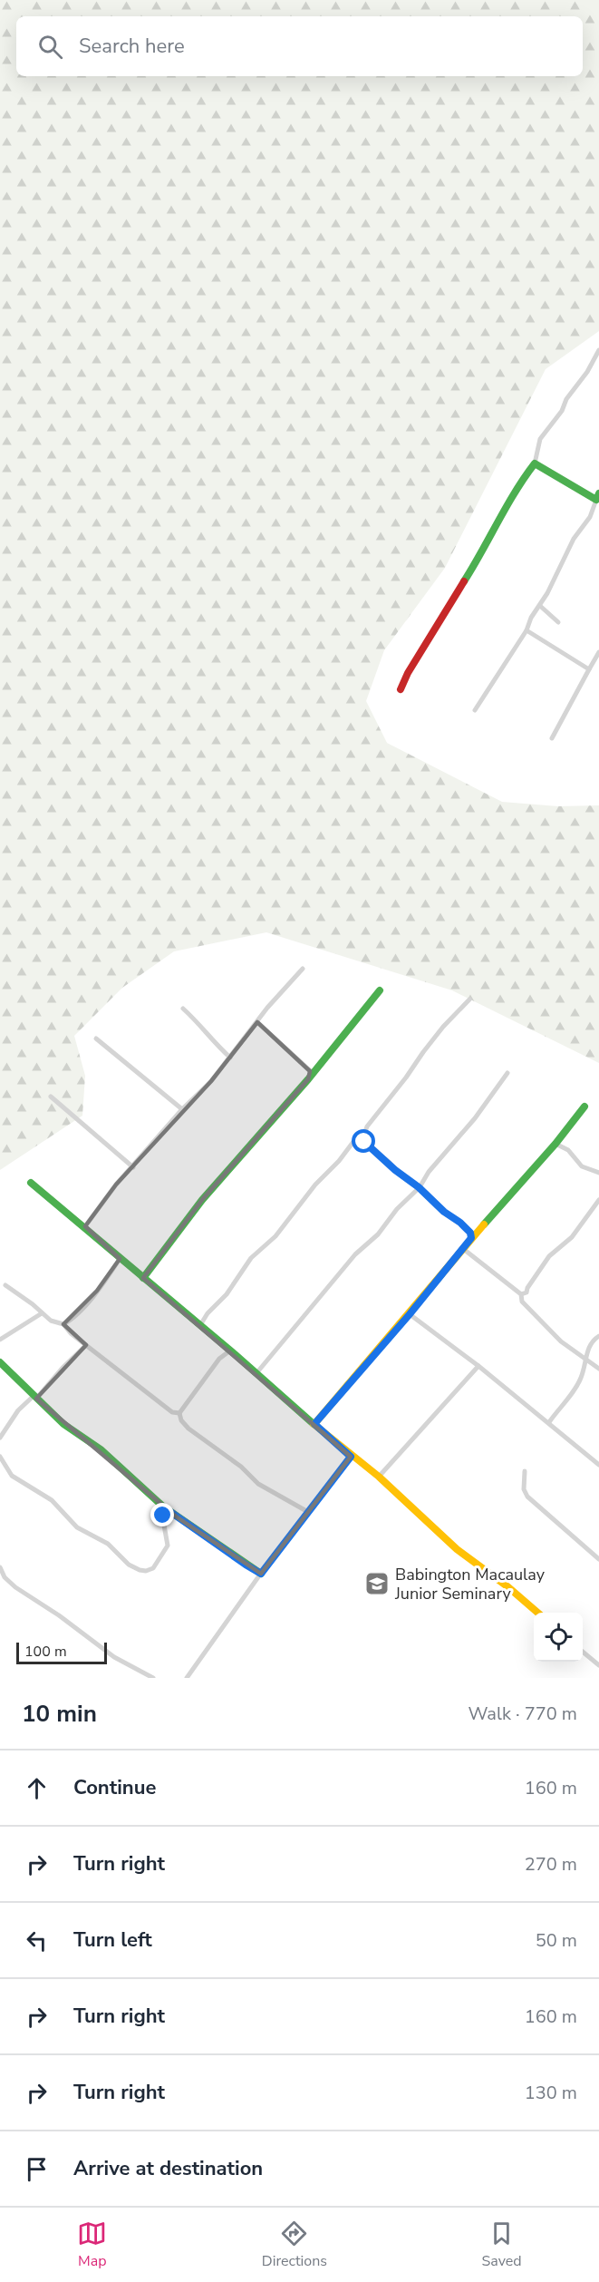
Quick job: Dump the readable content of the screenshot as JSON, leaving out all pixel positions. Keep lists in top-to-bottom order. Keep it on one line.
{"places":{"school or university":["Babington Macaulay Junior Seminary"]},"scale_bar":"100 m","page":{"search":"Search here","scale":"100 m","heading":["10 min","Walk · 770 m"],"list":[["Continue","160 m"],["Turn right","270 m"],["Turn left","50 m"],["Turn right","160 m"],["Turn right","130 m"],"Arrive at destination"],"nav":["Map","Directions","Saved"]}}
